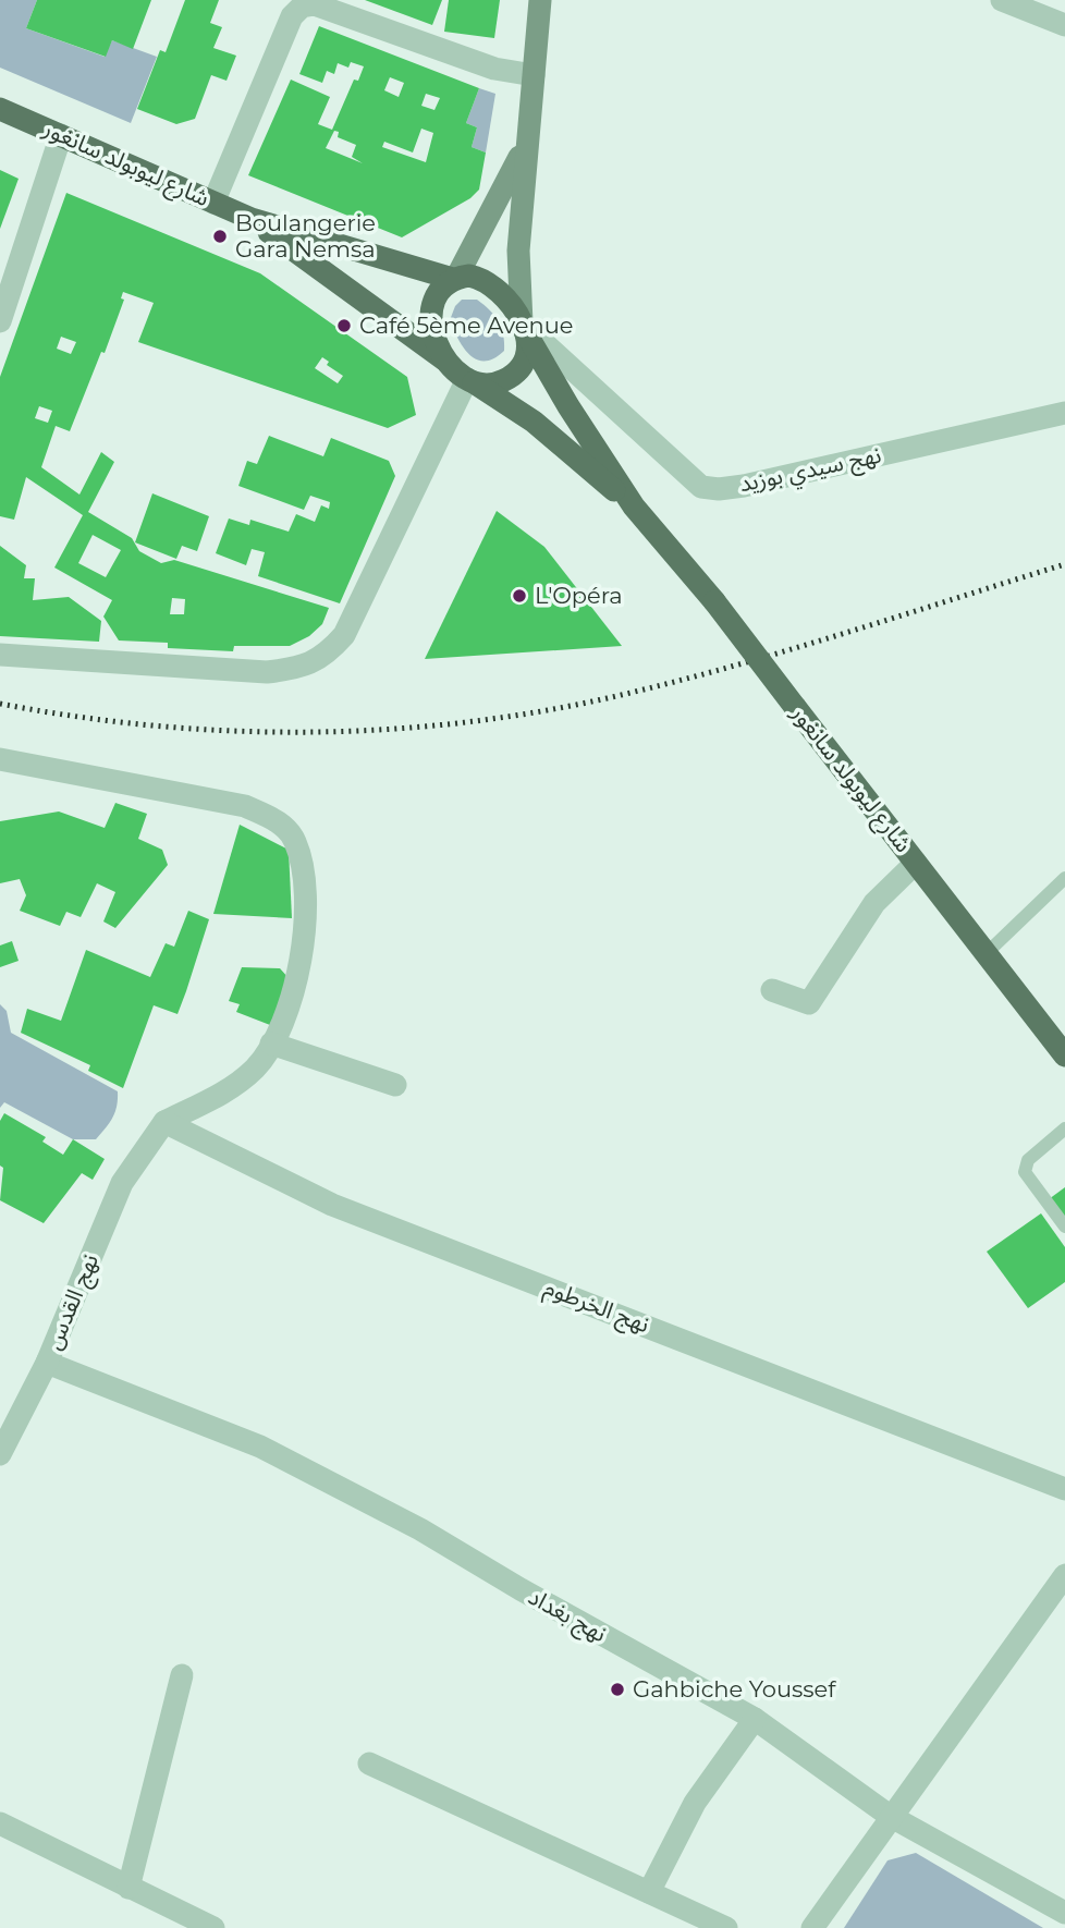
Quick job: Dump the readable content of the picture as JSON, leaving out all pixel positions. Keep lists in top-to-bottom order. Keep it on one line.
{"streets":{"main road":["شارع ليوبولد سانغور"],"street":["نهج سيدي بوزيد","نهج القدس","نهج الخرطوم","نهج بغداد"]},"crossings":[["شارع ليوبولد سانغور","نهج سيدي بوزيد"],["نهج القدس","نهج الخرطوم"],["نهج القدس","نهج بغداد"]],"places":["Boulangerie Gara Nemsa","Café 5ème Avenue","L'Opéra","Gahbiche Youssef"]}
